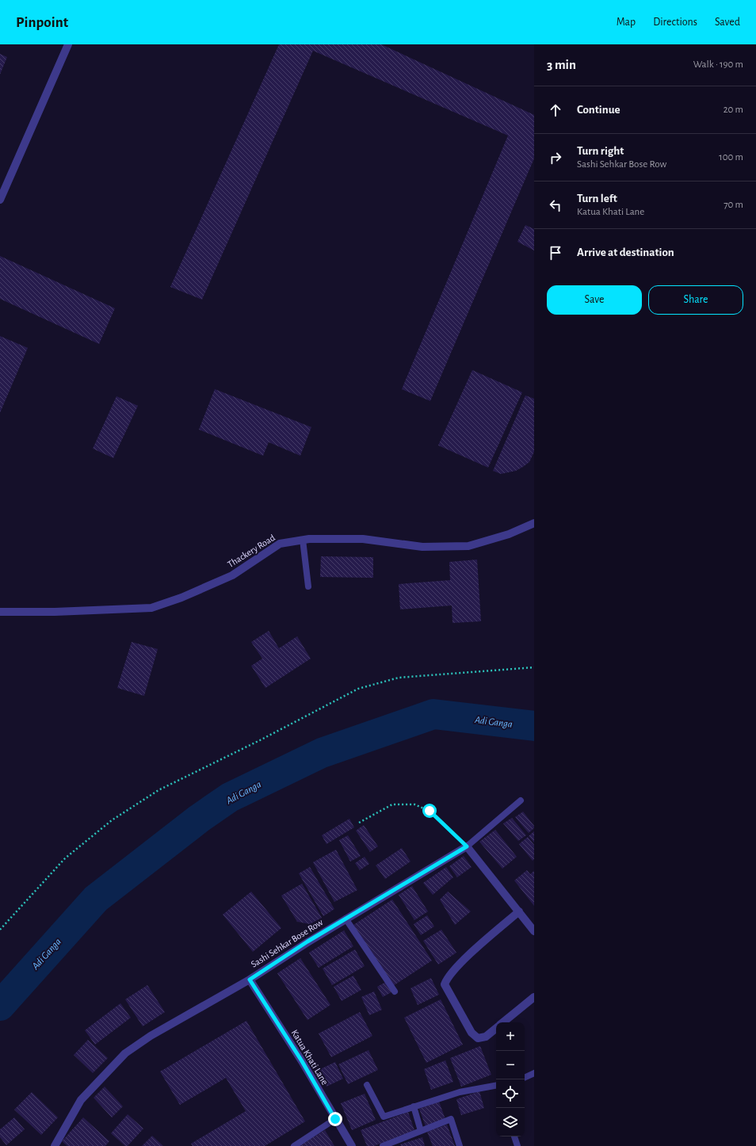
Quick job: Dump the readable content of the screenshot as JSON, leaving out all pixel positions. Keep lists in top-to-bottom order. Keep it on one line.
{"streets":{"street":["Thackery Road","Sashi Sehkar Bose Row","Katua Khati Lane"]},"crossings":[["Sashi Sehkar Bose Row","Katua Khati Lane"]],"water":["Adi Ganga"],"page":{"header":"Pinpoint","nav":["Map","Directions","Saved"],"heading":["3 min","Walk · 190 m"],"list":[["Continue","20 m"],["Turn right","Sashi Sehkar Bose Row","100 m"],["Turn left","Katua Khati Lane","70 m"],"Arrive at destination"],"buttons":["Save","Share"],"map_buttons":["+","−"]}}
